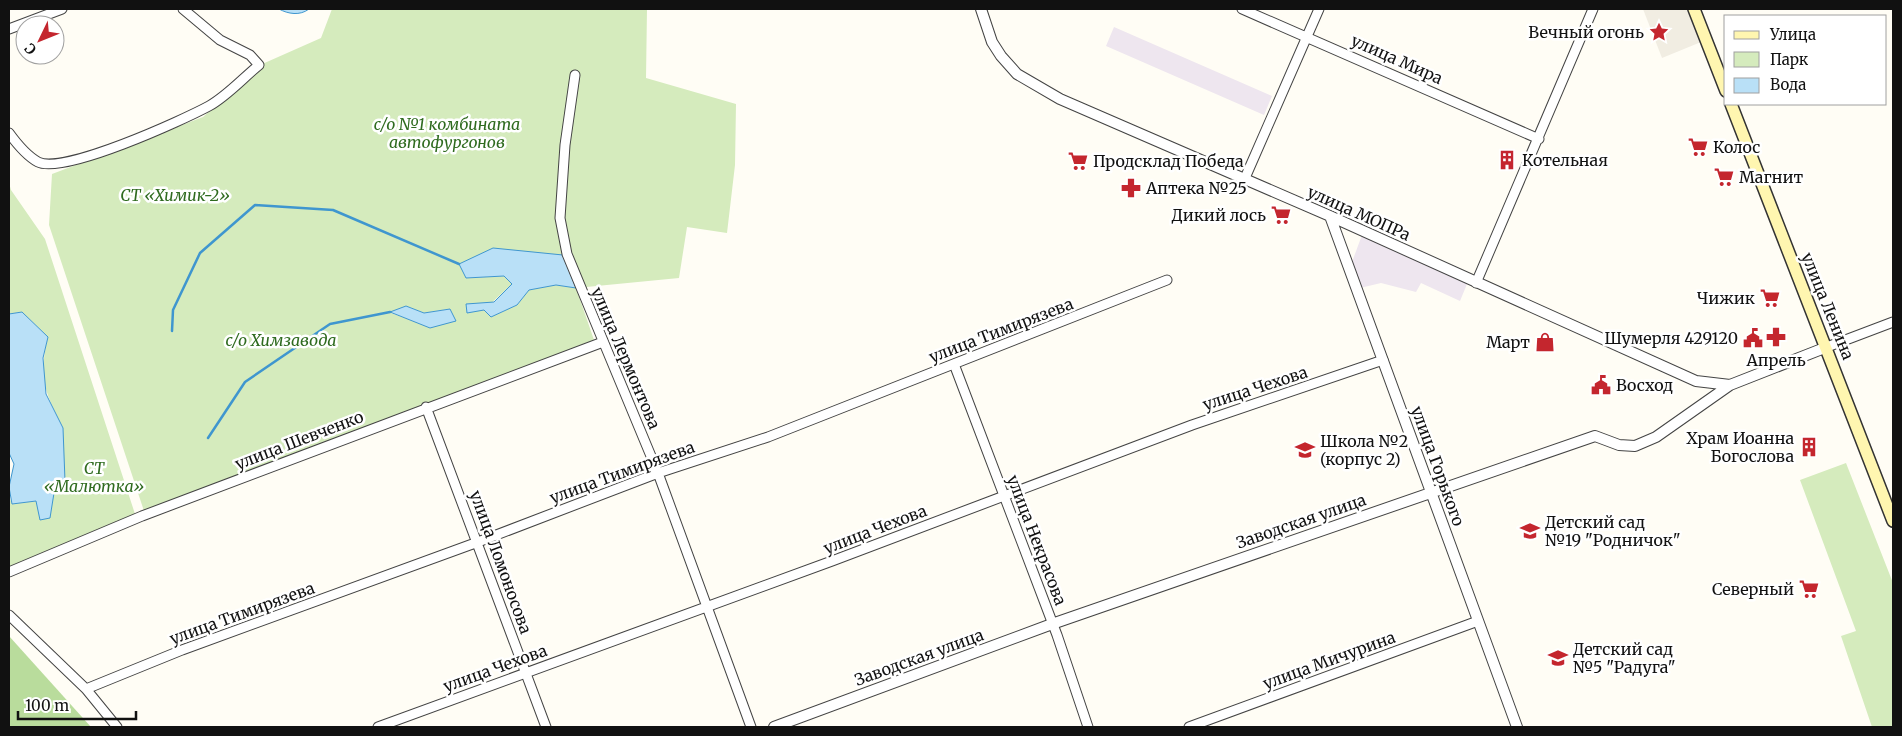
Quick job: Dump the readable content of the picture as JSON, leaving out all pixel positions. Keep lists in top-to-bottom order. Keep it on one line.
{"streets":{"main road":["улица Ленина"],"street":["улица Мира","улица МОПРа","улица Тимирязева","улица Лермонтова","улица Чехова","улица Шевченко","улица Горького","Заводская улица","улица Некрасова","улица Ломоносова","улица Мичурина"]},"crossings":[["улица МОПРа","улица Горького"],["улица МОПРа","Заводская улица"],["улица Ленина","Заводская улица"],["улица Тимирязева","улица Лермонтова"],["улица Тимирязева","улица Некрасова"],["улица Тимирязева","улица Ломоносова"],["улица Лермонтова","улица Чехова"],["улица Лермонтова","улица Шевченко"],["улица Чехова","улица Горького"],["улица Чехова","улица Некрасова"],["улица Чехова","улица Ломоносова"],["улица Шевченко","улица Ломоносова"],["улица Горького","Заводская улица"],["улица Горького","улица Мичурина"],["Заводская улица","улица Некрасова"]],"parks":["с/о №1 комбината автофургонов","СТ «Химик-2»","с/о Химзавода","СТ «Малютка»"],"places":{"place":["Вечный огонь"],"supermarket":["Колос","Продсклад Победа","Магнит","Дикий лось","Чижик","Северный"],"building":["Котельная","Храм Иоанна Богослова"],"pharmacy":["Аптека №25","Апрель"],"public building":["Шумерля 429120","Восход"],"shop":["Март"],"school or university":["Школа №2 (корпус 2)","Детский сад №19 \"Родничок\"","Детский сад №5 \"Радуга\""]},"legend":["Улица","Парк","Вода"],"scale_bar":"100 m","north":"bottom left"}
